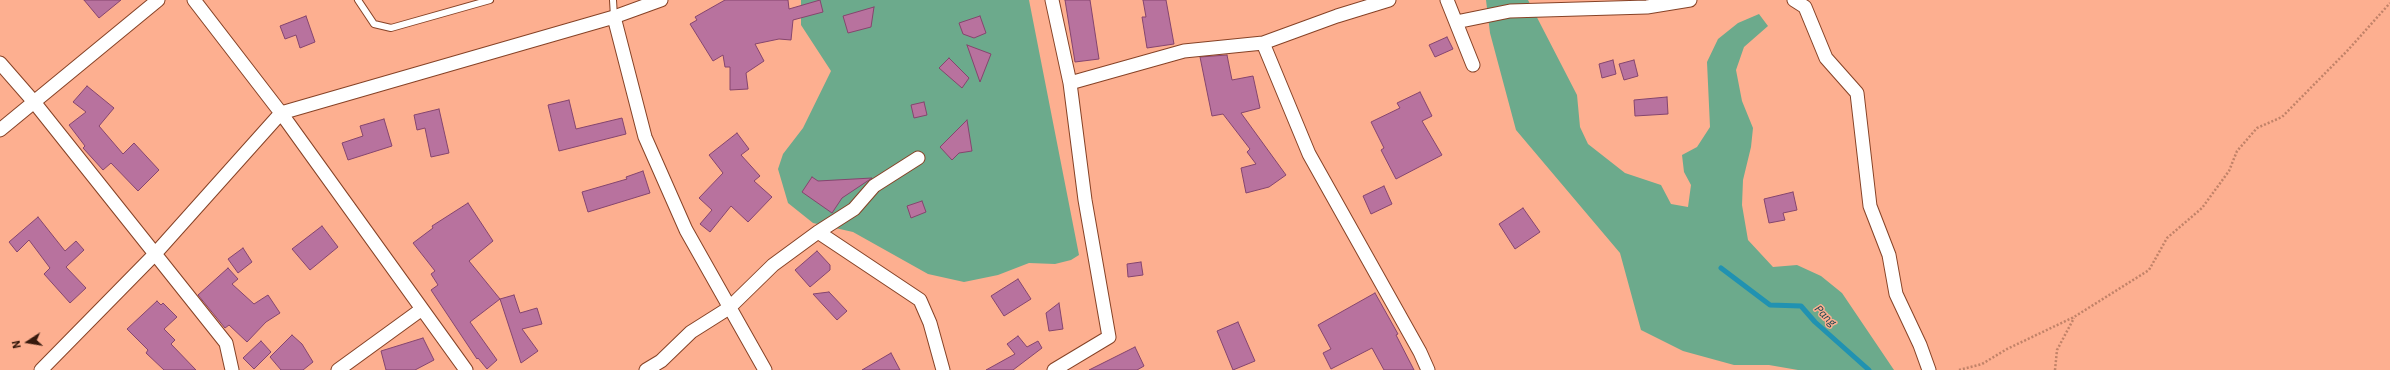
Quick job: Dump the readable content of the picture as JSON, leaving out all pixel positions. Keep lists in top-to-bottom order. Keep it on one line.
{"water":["Pang"],"north":"left"}
